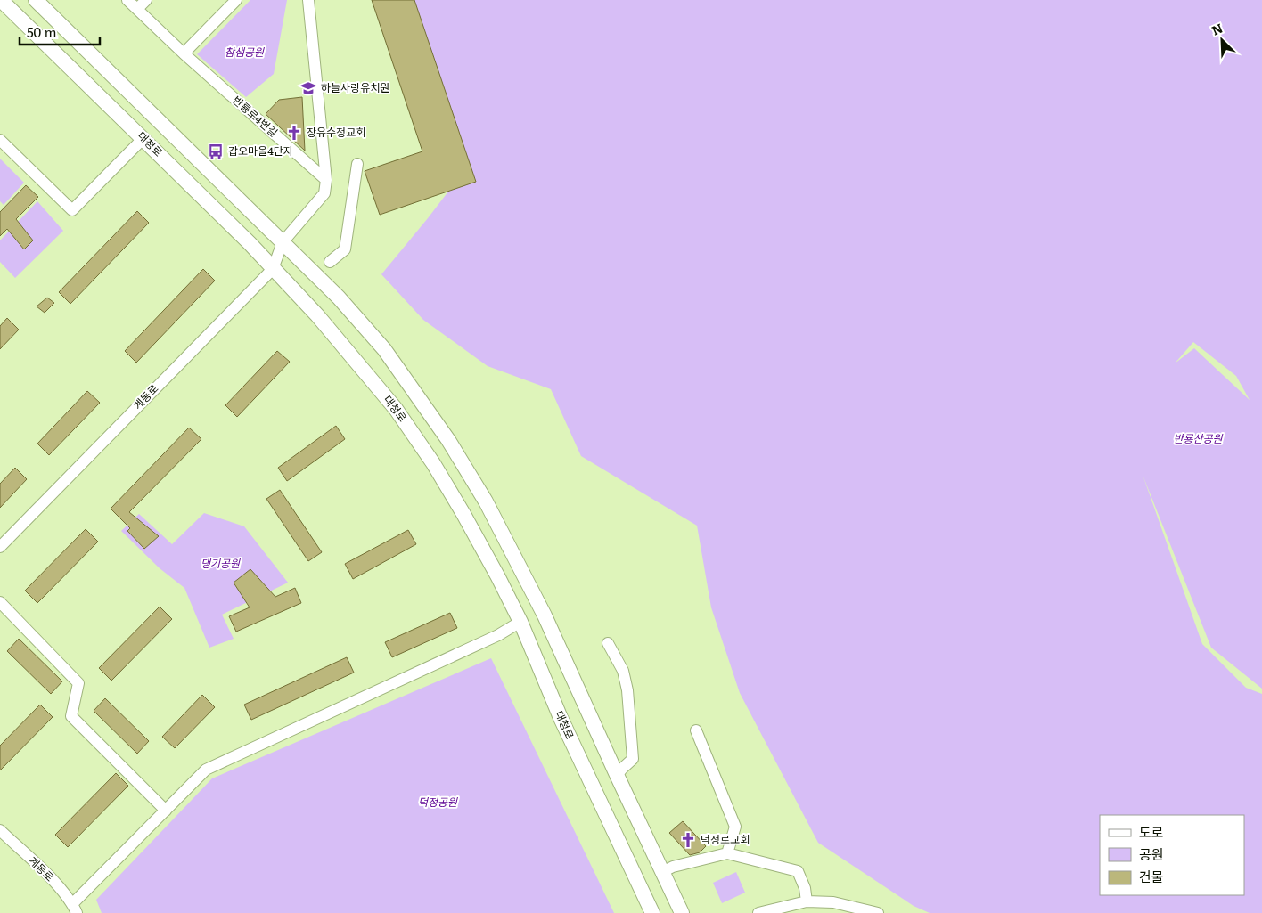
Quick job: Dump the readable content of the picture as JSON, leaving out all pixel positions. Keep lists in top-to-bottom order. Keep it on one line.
{"streets":{"main road":["대청로"],"street":["반룡로4번길","계동로"]},"crossings":[["대청로","계동로"]],"parks":["참샘공원","반룡산공원","댕기공원","덕정공원"],"places":{"school or university":["하늘사랑유치원"],"church":["장유수정교회","덕정로교회"],"bus stop":["갑오마을4단지"]},"legend":["도로","공원","건물"],"scale_bar":"50 m","north":"top left"}
